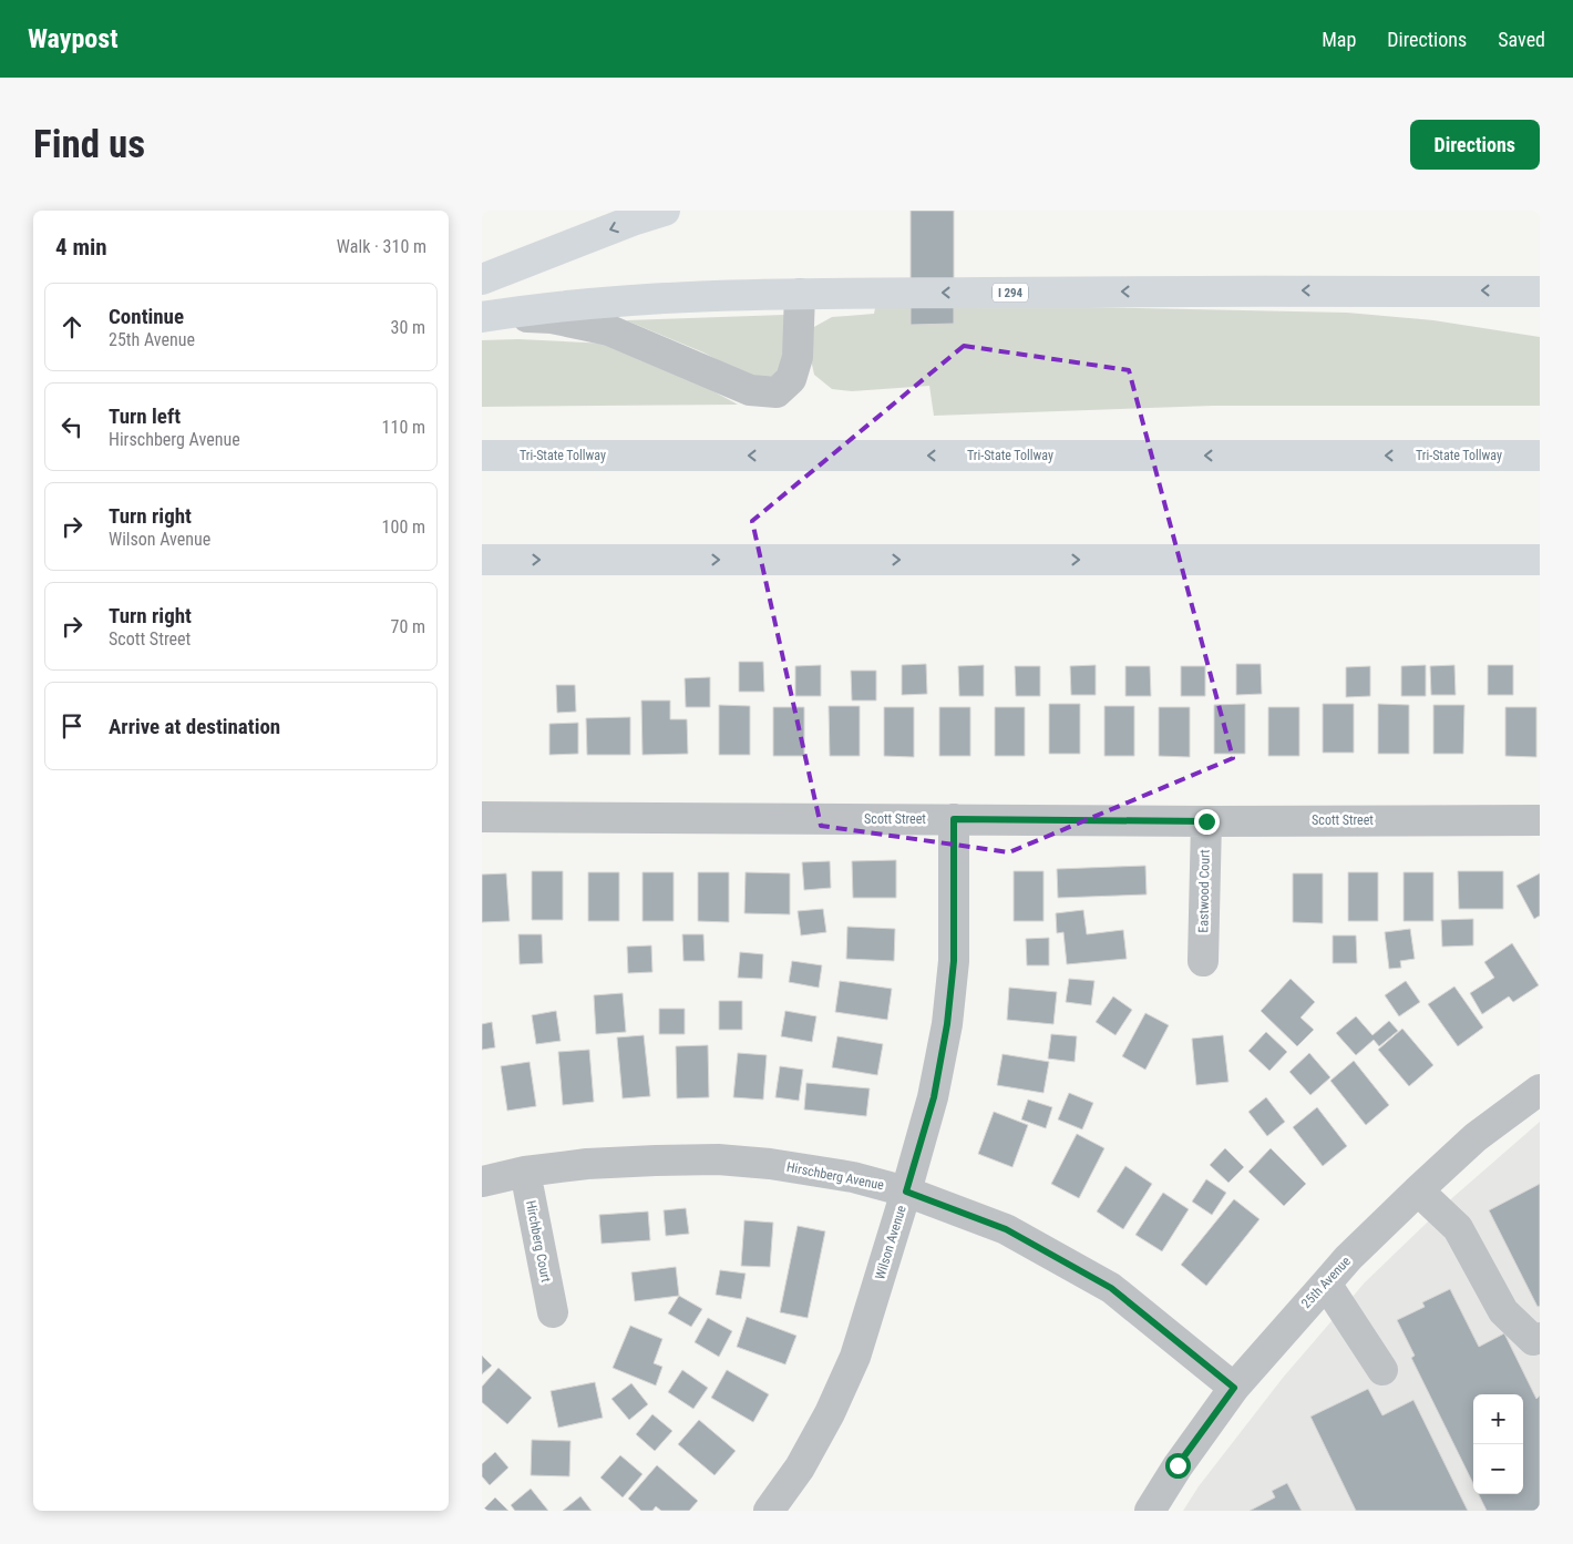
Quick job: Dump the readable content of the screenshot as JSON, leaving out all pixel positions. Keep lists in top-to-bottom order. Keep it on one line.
{"streets":{"highway":["I 294","Tri-State Tollway"],"street":["Scott Street","Eastwood Court","Hirschberg Avenue","Hirchberg Court","Wilson Avenue","25th Avenue"]},"crossings":[["Scott Street","Eastwood Court"],["Scott Street","Wilson Avenue"],["Hirschberg Avenue","Hirchberg Court"],["Hirschberg Avenue","Wilson Avenue"],["Hirschberg Avenue","25th Avenue"]],"page":{"header":"Waypost","nav":["Map","Directions","Saved"],"buttons":"Directions","title":"Find us","heading":["4 min","Walk · 310 m"],"list":[["Continue","25th Avenue","30 m"],["Turn left","Hirschberg Avenue","110 m"],["Turn right","Wilson Avenue","100 m"],["Turn right","Scott Street","70 m"],"Arrive at destination"],"map_buttons":["+","−"]}}
